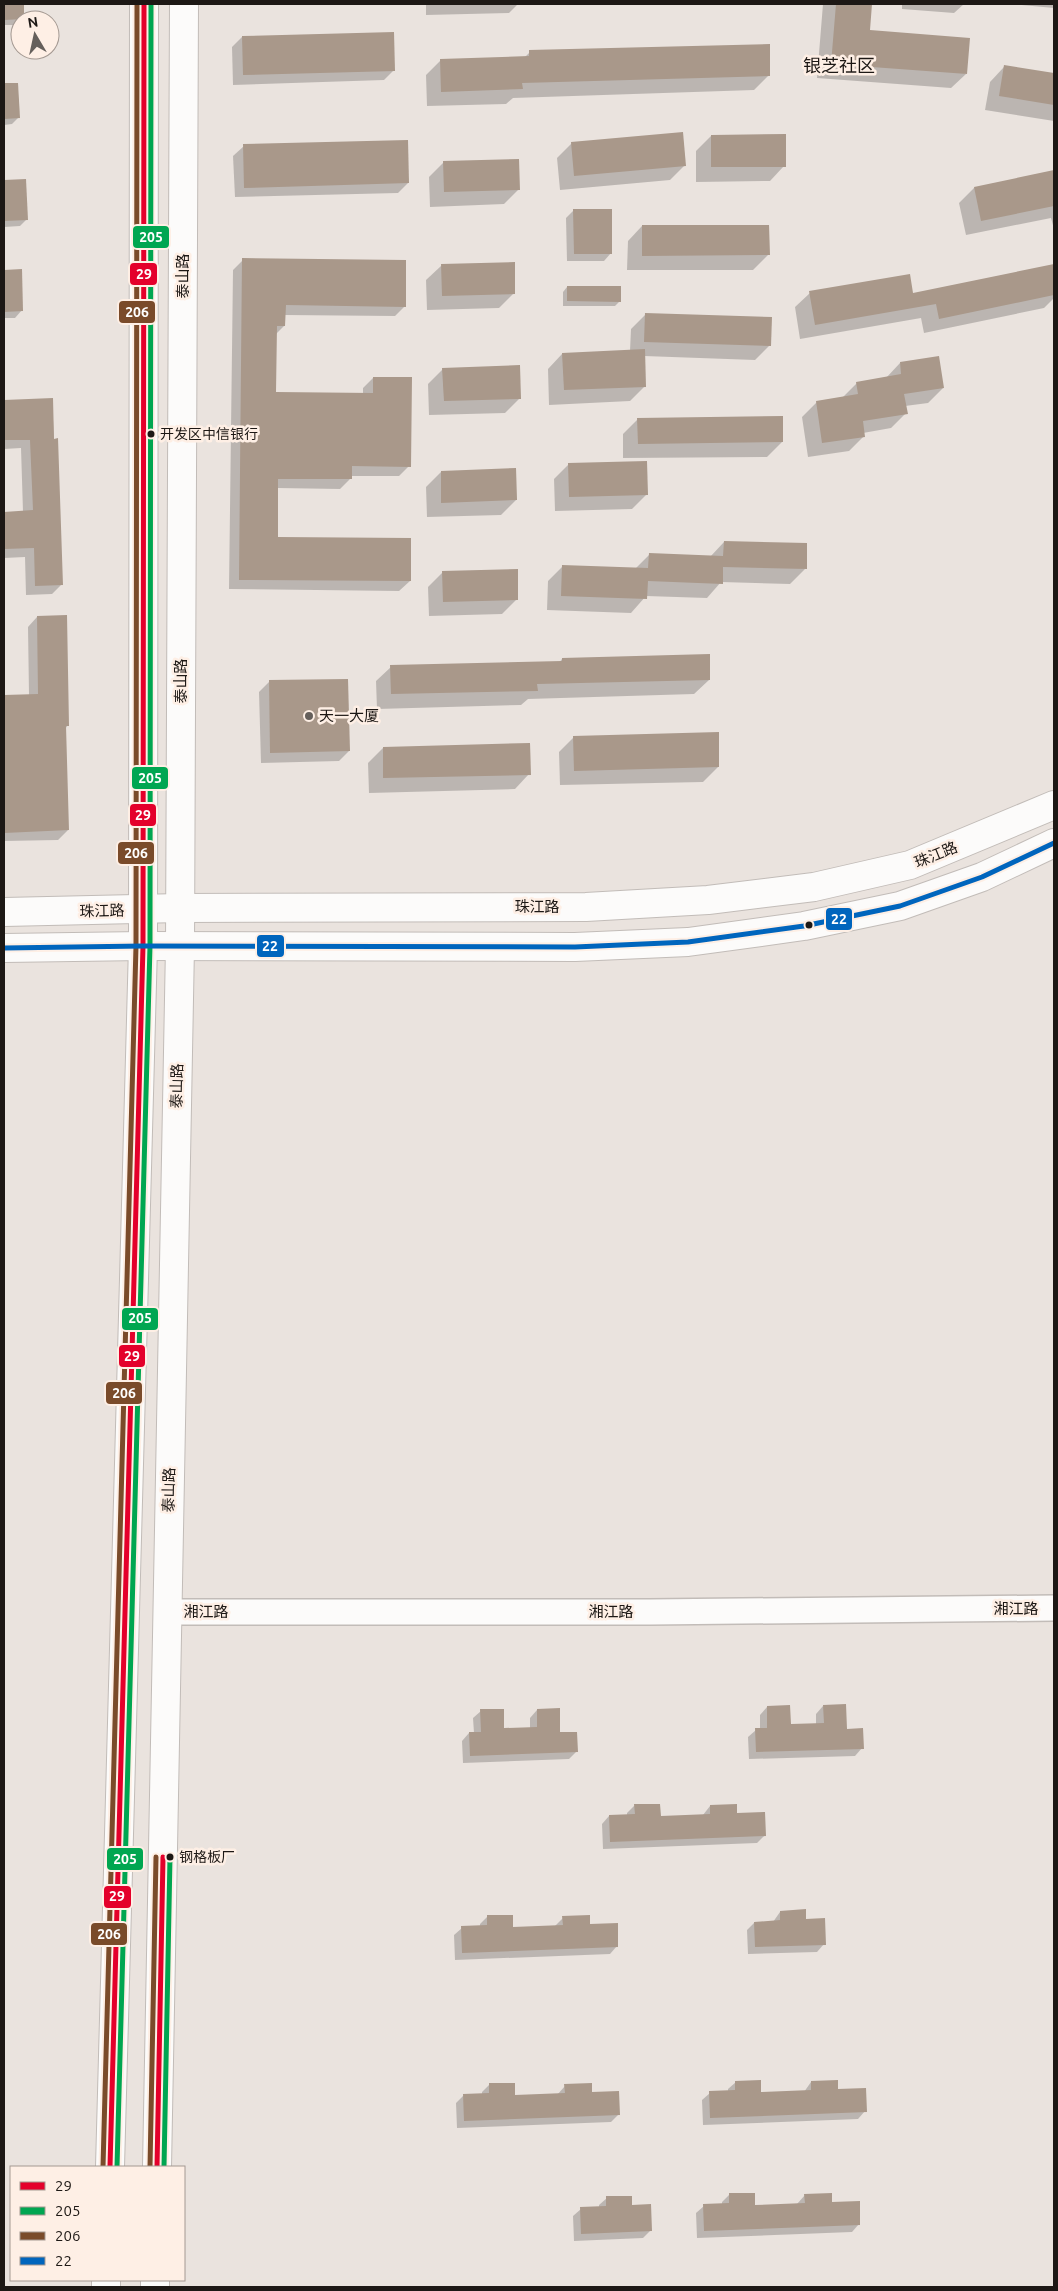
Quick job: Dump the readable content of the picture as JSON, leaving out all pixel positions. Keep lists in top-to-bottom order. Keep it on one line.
{"streets":{"main road":["泰山路","珠江路"],"street":["湘江路"]},"crossings":[["泰山路","珠江路"],["泰山路","湘江路"]],"districts":["银芝社区"],"places":["开发区中信银行","天一大厦","钢格板厂"],"lines":["transit line 29","transit line 205","transit line 206","transit line 22"],"legend":["29","205","206","22"],"north":"top"}
